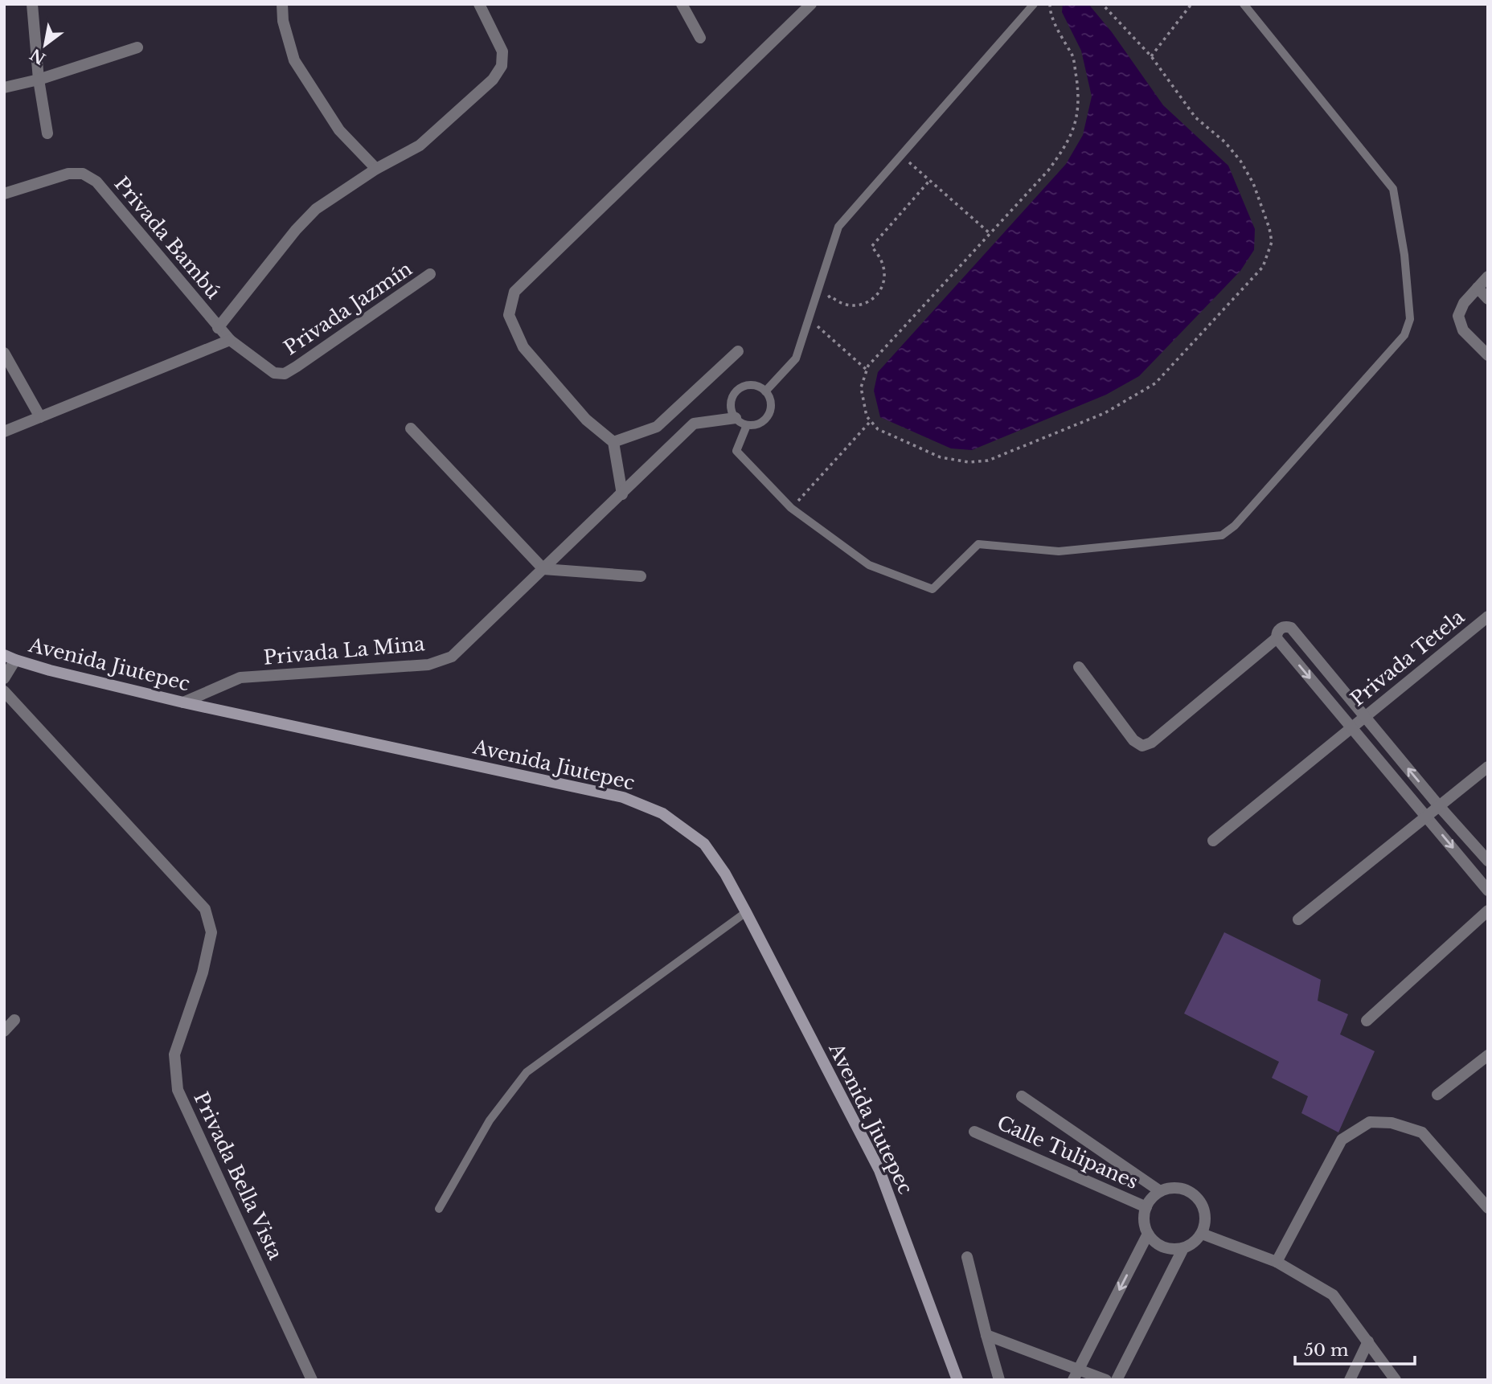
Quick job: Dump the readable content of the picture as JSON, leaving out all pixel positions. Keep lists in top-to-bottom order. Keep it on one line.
{"streets":{"main road":["Avenida Jiutepec"],"street":["Privada Bambú","Privada Jazmín","Privada La Mina","Privada Tetela","Calle Tulipanes","Privada Bella Vista"]},"crossings":[["Privada Bambú","Privada Jazmín"],["Privada La Mina","Avenida Jiutepec"]],"scale_bar":"50 m","north":"bottom left"}
